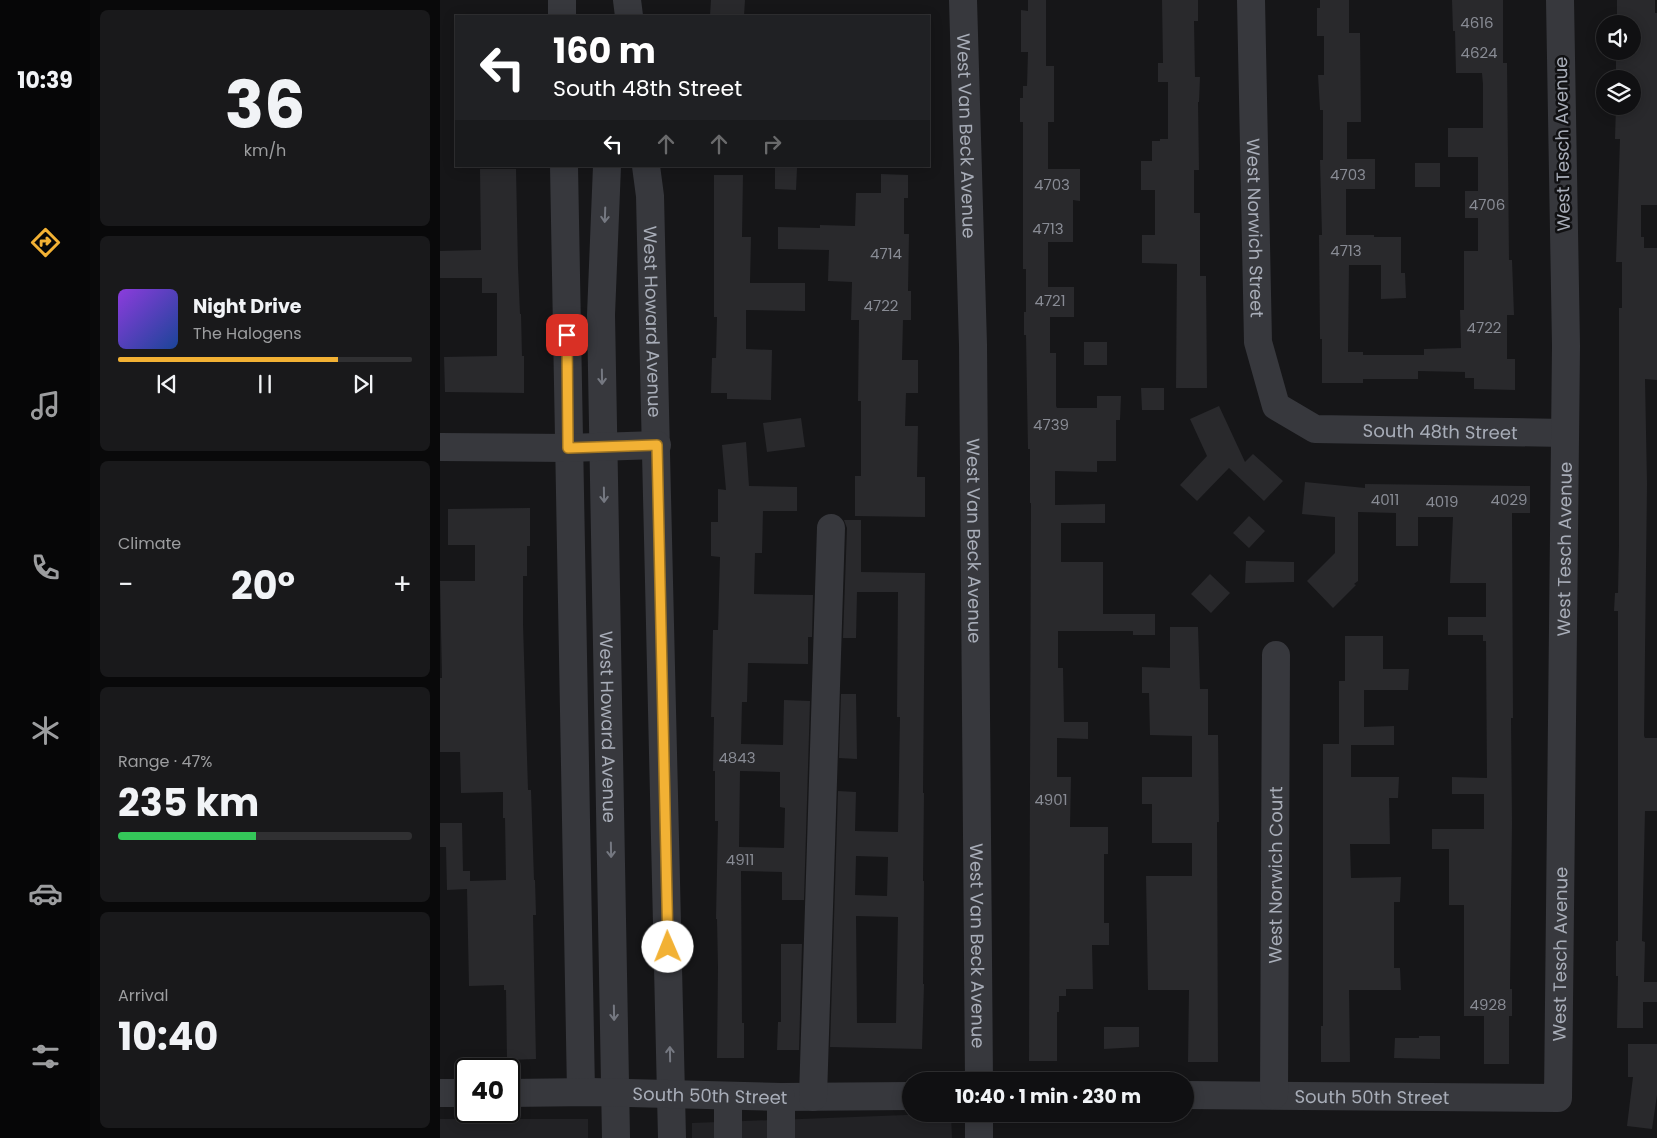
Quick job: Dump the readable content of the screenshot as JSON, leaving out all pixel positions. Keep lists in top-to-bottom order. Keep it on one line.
{"streets":{"street":["West Van Beck Avenue","West Tesch Avenue","West Norwich Street","West Howard Avenue","South 48th Street","West Norwich Court","South 50th Street"]},"crossings":[["West Tesch Avenue","South 48th Street"],["West Tesch Avenue","South 50th Street"],["West Norwich Street","South 48th Street"],["West Howard Avenue","South 50th Street"],["West Norwich Court","South 50th Street"]],"house_numbers":["4616","4624","4703","4703","4706","4713","4713","4714","4721","4722","4722","4739","4011","4029","4019","4843","4901","4911","4928"],"page":{"tabs":"10:39","tile":[["36","km/h"],"Climate",["Range · 47%","235 km"],["Arrival","10:40"]],"turn":["160 m","South 48th Street"],"song":["Night Drive","The Halogens"],"heat":["−","20°","+"],"limit":"40","trip":"10:40 · 1 min · 230 m"}}
